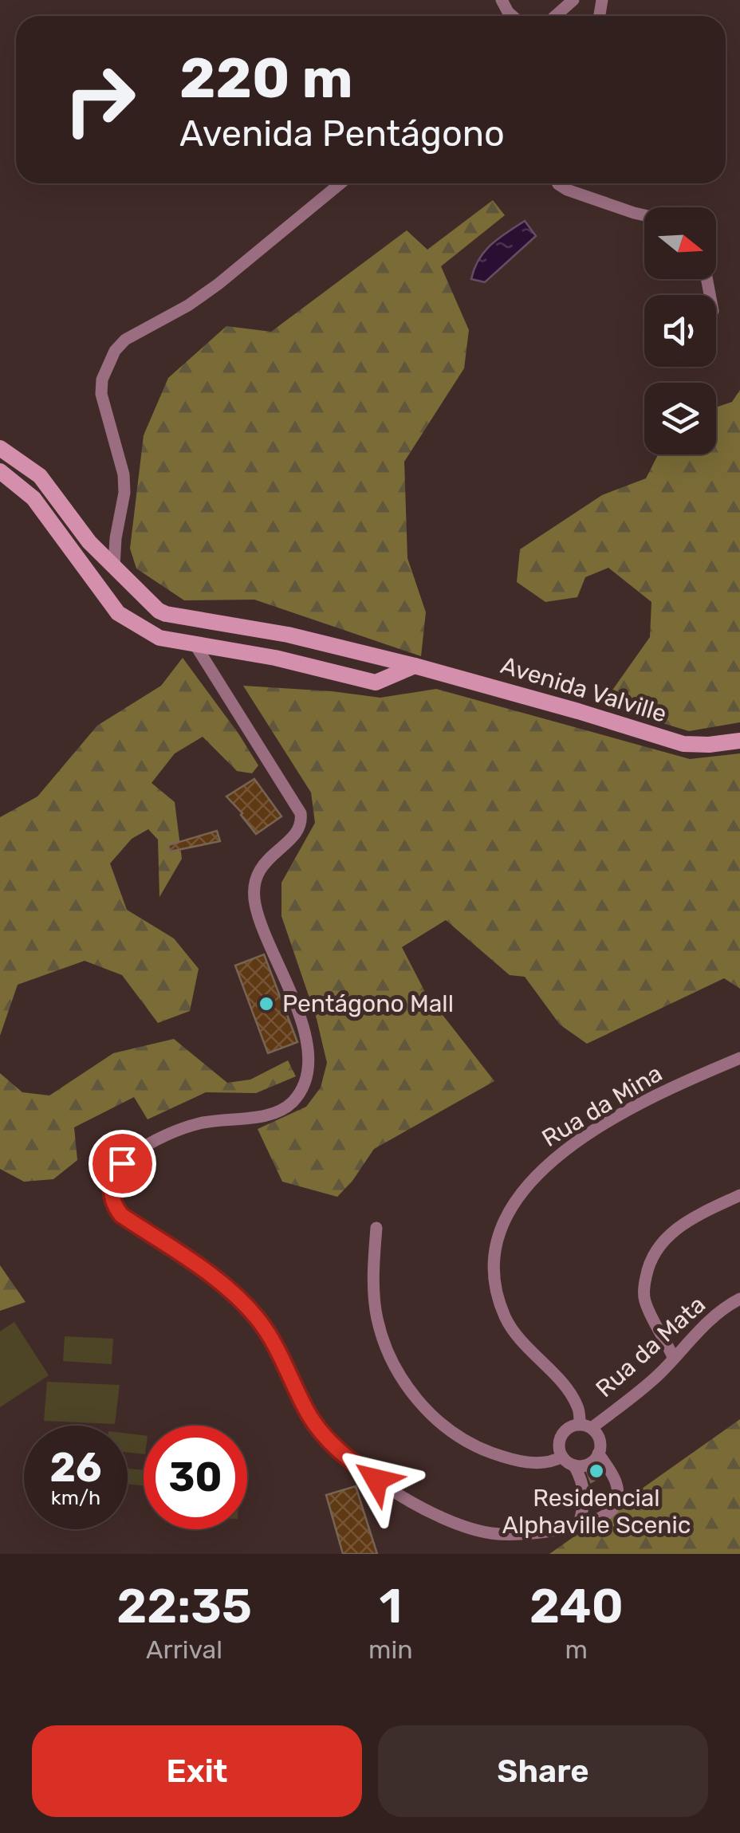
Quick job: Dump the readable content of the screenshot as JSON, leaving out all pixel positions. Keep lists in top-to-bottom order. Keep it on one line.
{"streets":{"main road":["Avenida Valville"],"street":["Rua da Mina","Rua da Mata"]},"crossings":[["Rua da Mina","Rua da Mata"]],"places":["Pentágono Mall","Residencial Alphaville Scenic"],"north":"right","page":{"turn":["220 m","Avenida Pentágono"],"speed":"26 km/h","limit":"30","eta":["22:35","Arrival","1","min","240","m"],"buttons":["Exit","Share"]}}
